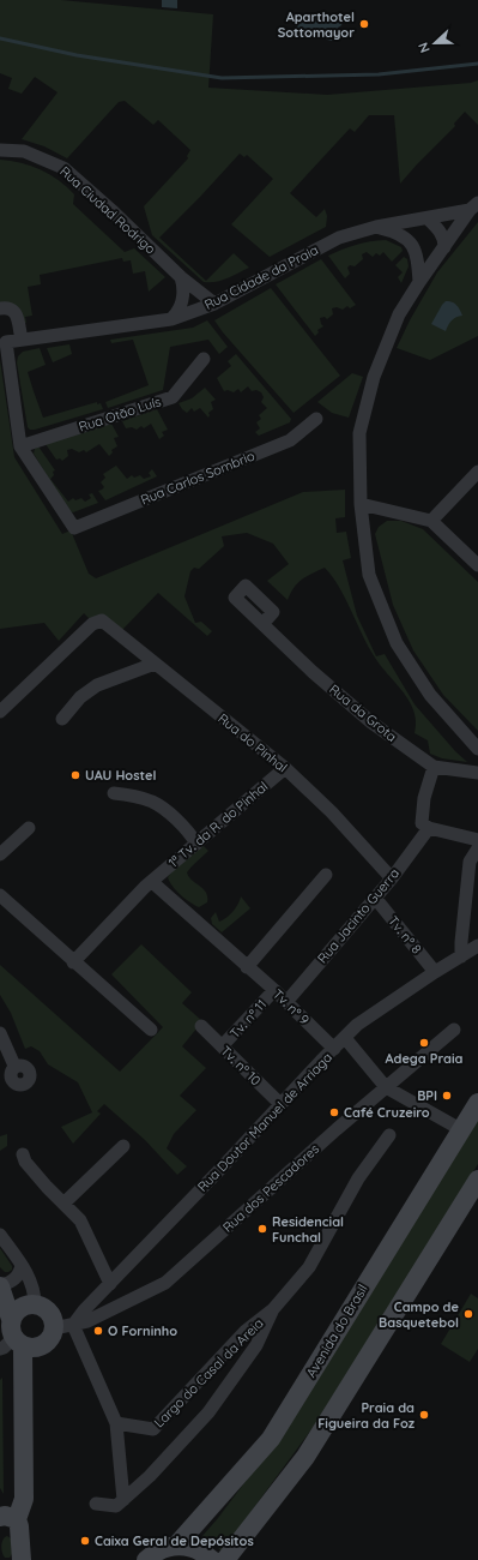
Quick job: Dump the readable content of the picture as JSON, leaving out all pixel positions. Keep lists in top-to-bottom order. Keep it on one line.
{"streets":{"main road":["Avenida do Brasil"],"street":["Rua Ciudad Rodrigo","Rua Cidade da Praia","Rua Otão Luís","Rua Carlos Sombrio","Rua da Grota","Rua do Pinhal","1ª Tv. da R. do Pinhal","Rua Jacinto Guerra","Tv. nº 8","Tv. nº 9","Tv. nº 11","Tv. nº 10","Rua Doutor Manuel de Arriaga","Rua dos Pescadores","Largo do Casal da Areia"]},"crossings":[["Rua Ciudad Rodrigo","Rua Cidade da Praia"],["Rua Cidade da Praia","Rua Otão Luís"],["Rua Cidade da Praia","Rua Carlos Sombrio"],["Rua Otão Luís","Rua Carlos Sombrio"],["Rua do Pinhal","1ª Tv. da R. do Pinhal"],["Rua do Pinhal","Rua Jacinto Guerra"],["1ª Tv. da R. do Pinhal","Tv. nº 9"],["Rua Jacinto Guerra","Tv. nº 8"],["Rua Jacinto Guerra","Tv. nº 9"],["Tv. nº 8","Rua Doutor Manuel de Arriaga"],["Tv. nº 9","Tv. nº 11"],["Tv. nº 9","Rua Doutor Manuel de Arriaga"],["Tv. nº 11","Tv. nº 10"],["Tv. nº 10","Rua Doutor Manuel de Arriaga"],["Rua Doutor Manuel de Arriaga","Rua dos Pescadores"]],"places":["Aparthotel Sottomayor","UAU Hostel","Adega Praia","BPI","Café Cruzeiro","Residencial Funchal","Campo de Basquetebol","O Forninho","Praia da Figueira da Foz","Caixa Geral de Depósitos"],"north":"left"}
